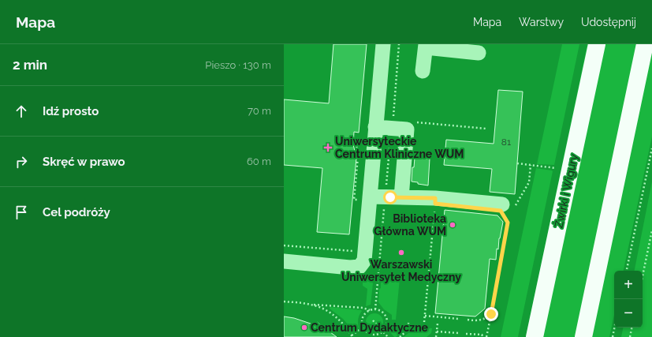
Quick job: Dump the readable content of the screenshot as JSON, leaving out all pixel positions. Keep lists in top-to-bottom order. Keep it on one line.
{"streets":{"main road":["Żwirki i Wigury"]},"places":{"health":["Uniwersyteckie Centrum Kliniczne WUM"],"other":["Biblioteka Główna WUM","Warszawski Uniwersytet Medyczny","Centrum Dydaktyczne"]},"house_numbers":["81"],"page":{"header":"Mapa","nav":["Mapa","Warstwy","Udostępnij"],"heading":["2 min","Pieszo · 130 m"],"list":[["Idź prosto","70 m"],["Skręć w prawo","60 m"],"Cel podróży"],"map_buttons":["+","−"]}}
